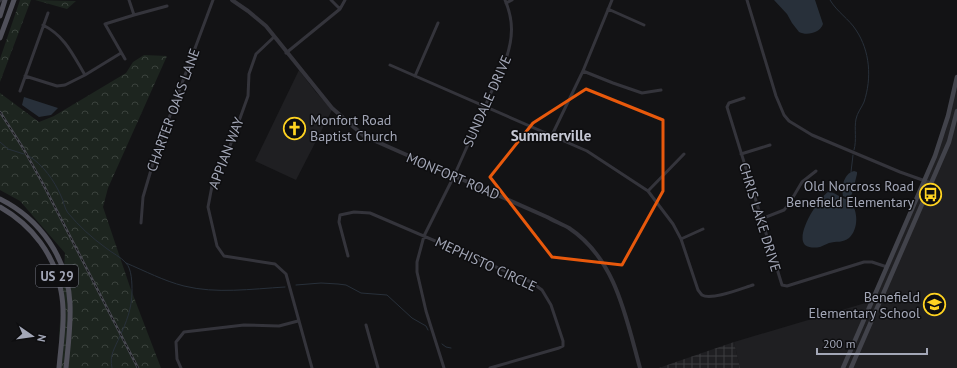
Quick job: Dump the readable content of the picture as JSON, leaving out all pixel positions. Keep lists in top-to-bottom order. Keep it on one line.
{"streets":{"main road":["US 29"],"street":["SUNDALE DRIVE","CHARTER OAKS LANE","APPIAN WAY","MONFORT ROAD","CHRIS LAKE DRIVE","MEPHISTO CIRCLE"]},"crossings":[["SUNDALE DRIVE","MONFORT ROAD"],["SUNDALE DRIVE","MEPHISTO CIRCLE"],["APPIAN WAY","MONFORT ROAD"]],"districts":["Summerville"],"places":{"church":["Monfort Road Baptist Church"],"bus stop":["Old Norcross Road Benefield Elementary"],"school or university":["Benefield Elementary School"]},"scale_bar":"200 m","north":"right"}
